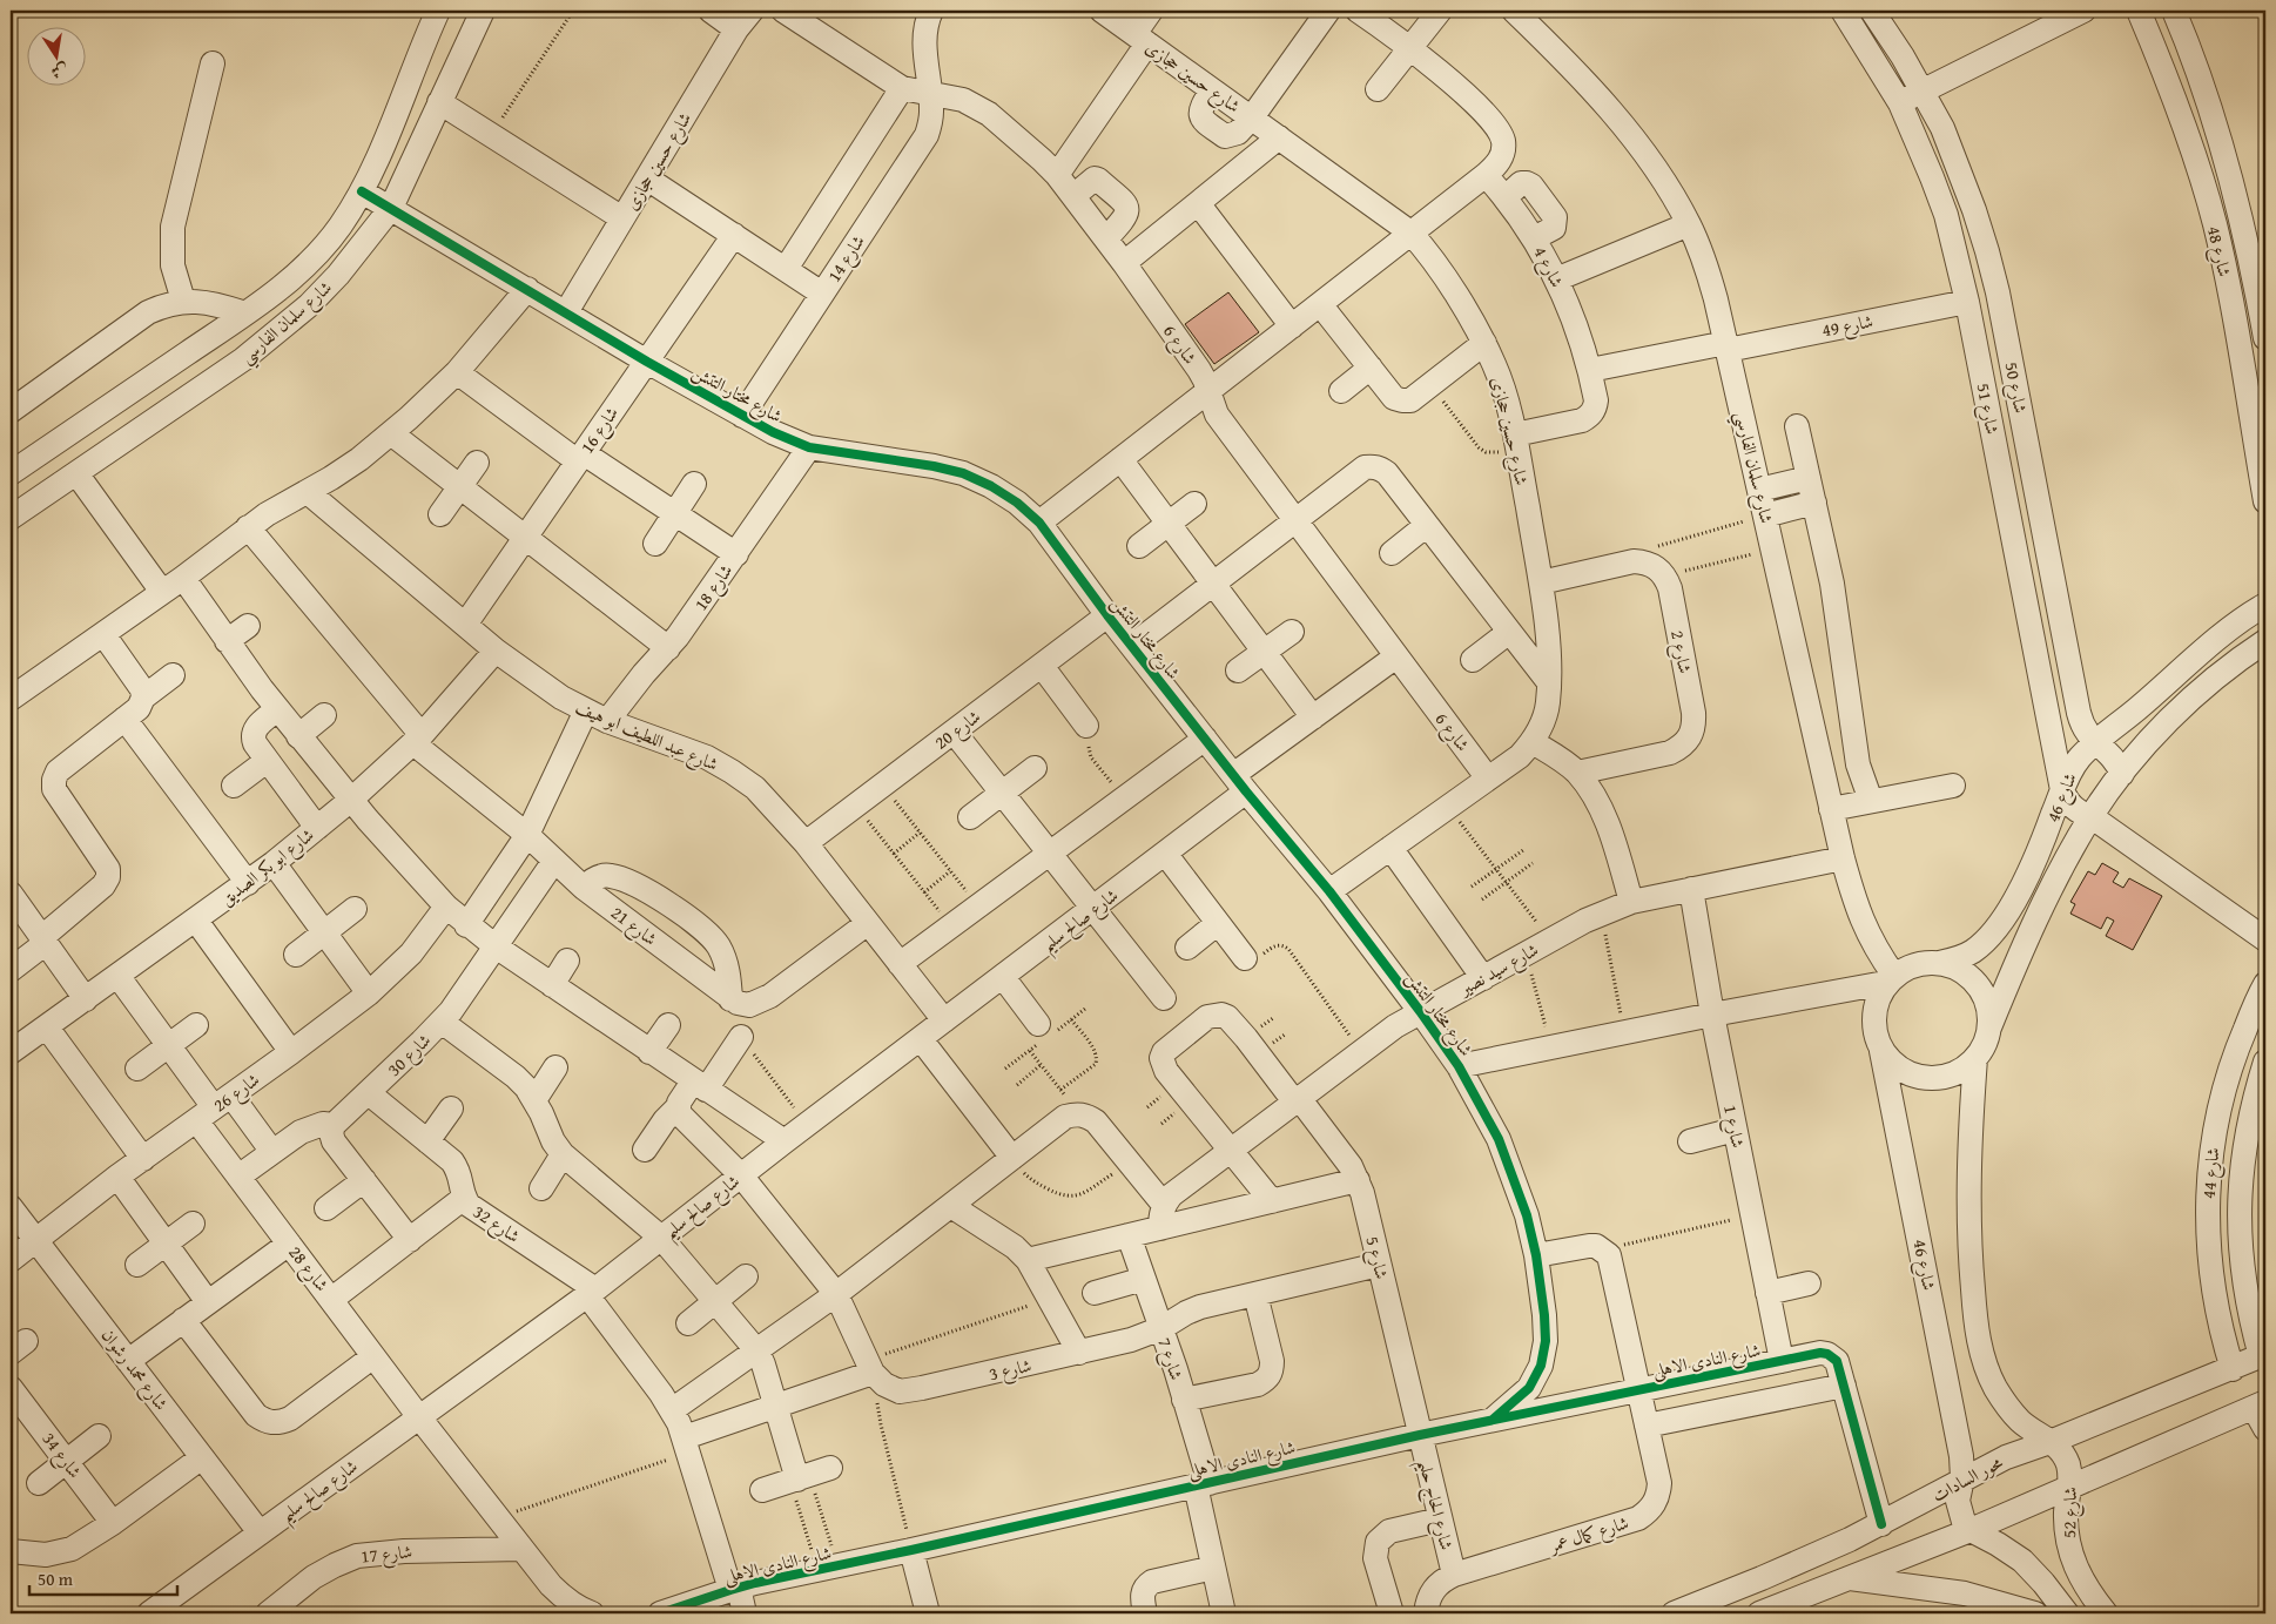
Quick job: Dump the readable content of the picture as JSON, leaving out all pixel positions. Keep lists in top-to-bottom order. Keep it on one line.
{"streets":{"street":["شارع حسين حجازى","شارع 48","شارع 14","شارع 4","شارع سلمان الفارسي","شارع 49","شارع 6","شارع 50","شارع مختار التتش","شارع 51","شارع 16","شارع 18","شارع 2","شارع 20","شارع عبد اللطيف ابو هيف","شارع 46","شارع ابو بكر الصديق","شارع صالح سليم","شارع 21","شارع سيد نصير","شارع 30","شارع 26","شارع 1","شارع 44","شارع 32","شارع 5","شارع 28","شارع 7","شارع النادى الاهلى","شارع محمد رشوان","شارع 3","شارع 34","محور السادات","شارع الحاج حليم","شارع 52","شارع كمال عمر","شارع 17"]},"crossings":[["شارع حسين حجازى","شارع 4"],["شارع حسين حجازى","شارع 6"],["شارع حسين حجازى","شارع مختار التتش"],["شارع 14","شارع 6"],["شارع 14","شارع مختار التتش"],["شارع سلمان الفارسي","شارع 49"],["شارع سلمان الفارسي","شارع مختار التتش"],["شارع سلمان الفارسي","شارع 46"],["شارع سلمان الفارسي","شارع سيد نصير"],["شارع 49","شارع 51"],["شارع 6","شارع صالح سليم"],["شارع 50","شارع 46"],["شارع مختار التتش","شارع 16"],["شارع مختار التتش","شارع 18"],["شارع مختار التتش","شارع 20"],["شارع مختار التتش","شارع صالح سليم"],["شارع مختار التتش","شارع سيد نصير"],["شارع مختار التتش","شارع النادى الاهلى"],["شارع 51","شارع 46"],["شارع 16","شارع عبد اللطيف ابو هيف"],["شارع 18","شارع عبد اللطيف ابو هيف"],["شارع 20","شارع عبد اللطيف ابو هيف"],["شارع عبد اللطيف ابو هيف","شارع ابو بكر الصديق"],["شارع عبد اللطيف ابو هيف","شارع صالح سليم"],["شارع عبد اللطيف ابو هيف","شارع 21"],["شارع 46","محور السادات"],["شارع ابو بكر الصديق","شارع 21"],["شارع صالح سليم","شارع 32"],["شارع صالح سليم","شارع 28"],["شارع صالح سليم","شارع محمد رشوان"],["شارع 21","شارع 30"],["شارع سيد نصير","شارع 1"],["شارع سيد نصير","شارع 5"],["شارع 30","شارع 32"],["شارع 26","شارع 28"],["شارع 26","شارع محمد رشوان"],["شارع 1","شارع النادى الاهلى"],["شارع 44","محور السادات"],["شارع 5","شارع النادى الاهلى"],["شارع 5","شارع 3"],["شارع 5","شارع الحاج حليم"],["شارع 7","شارع النادى الاهلى"],["شارع 7","شارع 3"],["شارع النادى الاهلى","شارع الحاج حليم"],["شارع النادى الاهلى","شارع كمال عمر"],["محور السادات","شارع 52"],["شارع الحاج حليم","شارع كمال عمر"]],"scale_bar":"50 m","north":"bottom"}
